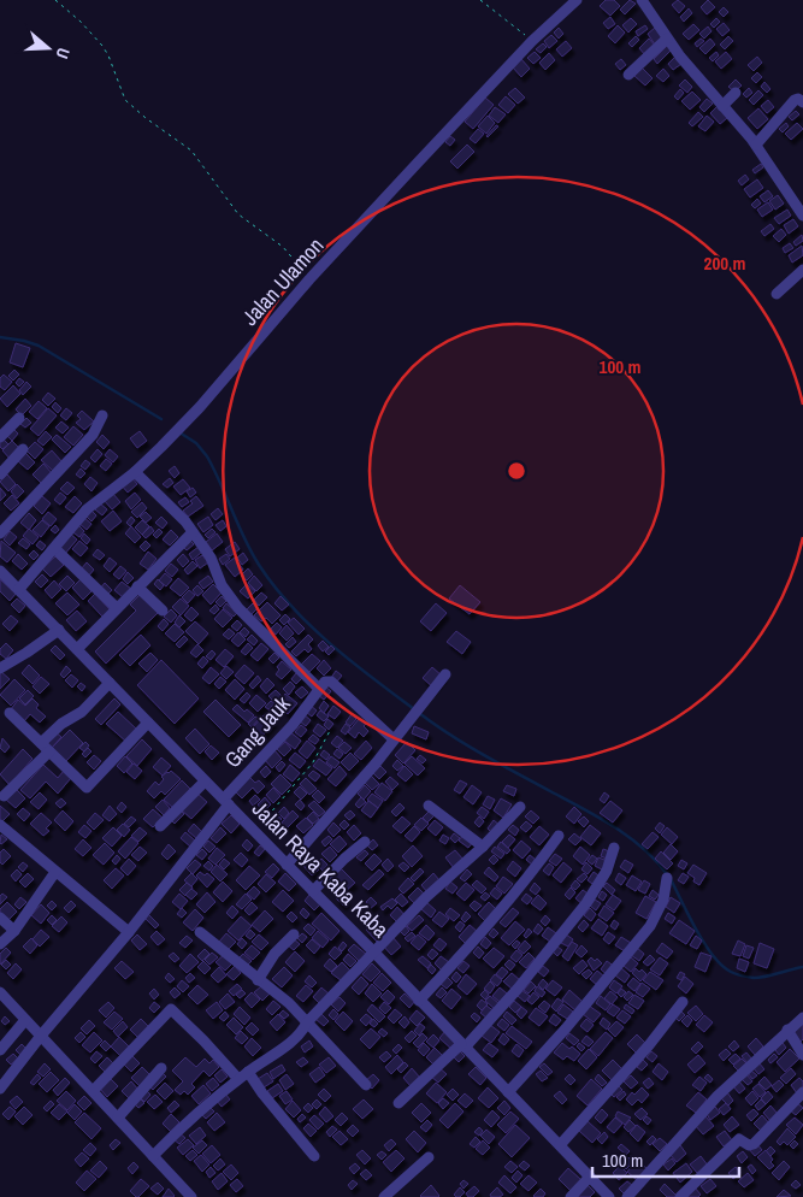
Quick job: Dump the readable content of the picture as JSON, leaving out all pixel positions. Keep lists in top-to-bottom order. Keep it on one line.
{"streets":{"street":["Jalan Ulamon","Gang Jauk","Jalan Raya Kaba Kaba"]},"crossings":[["Jalan Ulamon","Jalan Raya Kaba Kaba"],["Gang Jauk","Jalan Raya Kaba Kaba"]],"scale_bar":"100 m","north":"right","rings":["200 m","100 m"]}
